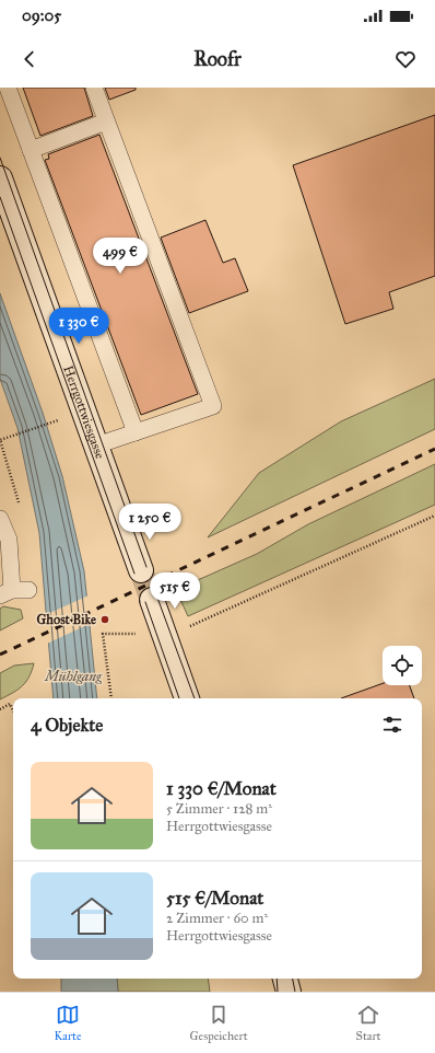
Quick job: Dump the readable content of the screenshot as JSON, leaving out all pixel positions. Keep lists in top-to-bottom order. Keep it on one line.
{"streets":{"main road":["Herrgottwiesgasse"]},"water":["Mühlgang"],"places":["Ghost Bike"],"page":{"status":"09:05","header":"Roofr","price":["499 €","1 330 €","1 250 €","515 €"],"heading":"4 Objekte","list":[{"name":"1 330 €/Monat","note":"5 Zimmer · 128 m² · Herrgottwiesgasse"},{"name":"515 €/Monat","note":"2 Zimmer · 60 m² · Herrgottwiesgasse"}],"tabs":["Karte","Gespeichert","Start"]}}
